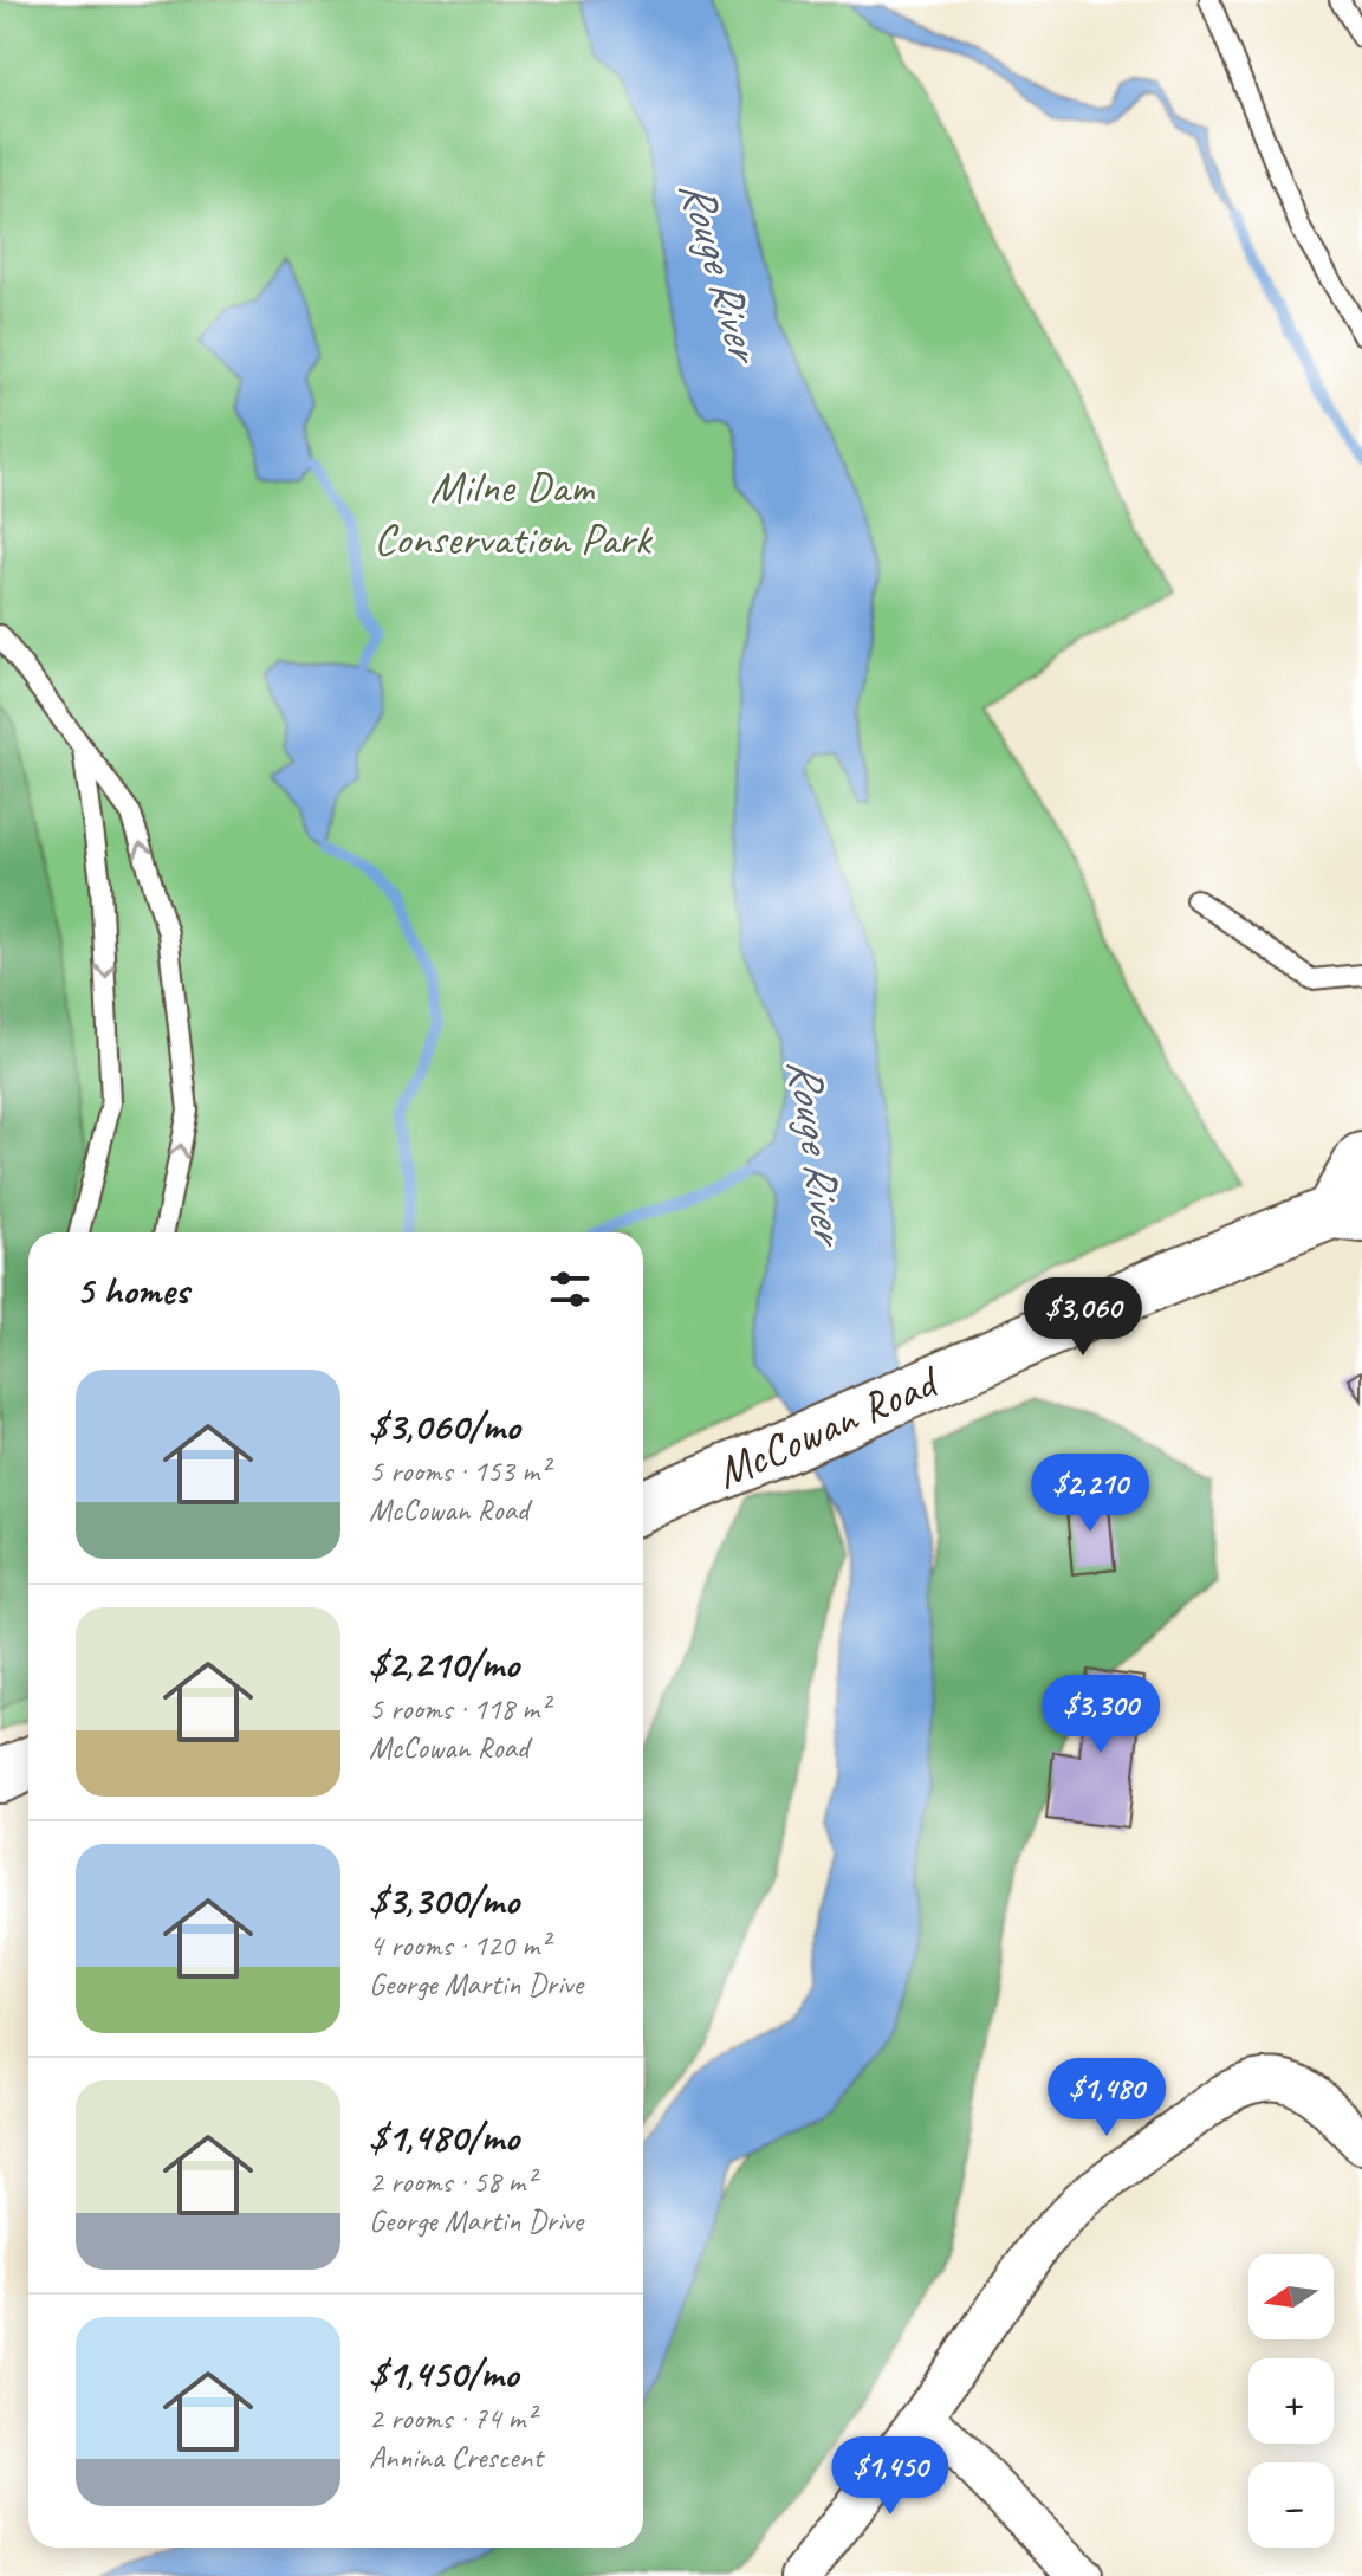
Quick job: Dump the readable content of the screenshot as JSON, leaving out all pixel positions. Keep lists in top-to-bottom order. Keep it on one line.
{"streets":{"main road":["McCowan Road"]},"water":["Rouge River"],"parks":["Milne Dam Conservation Park"],"north":"left","page":{"heading":"5 homes","price":["$3,060","$2,210","$3,300","$1,480","$1,450"],"list":[{"name":"$3,060/mo","note":"5 rooms · 153 m² · McCowan Road"},{"name":"$2,210/mo","note":"5 rooms · 118 m² · McCowan Road"},{"name":"$3,300/mo","note":"4 rooms · 120 m² · George Martin Drive"},{"name":"$1,480/mo","note":"2 rooms · 58 m² · George Martin Drive"},{"name":"$1,450/mo","note":"2 rooms · 74 m² · Annina Crescent"}],"map_buttons":["+","−"]}}
